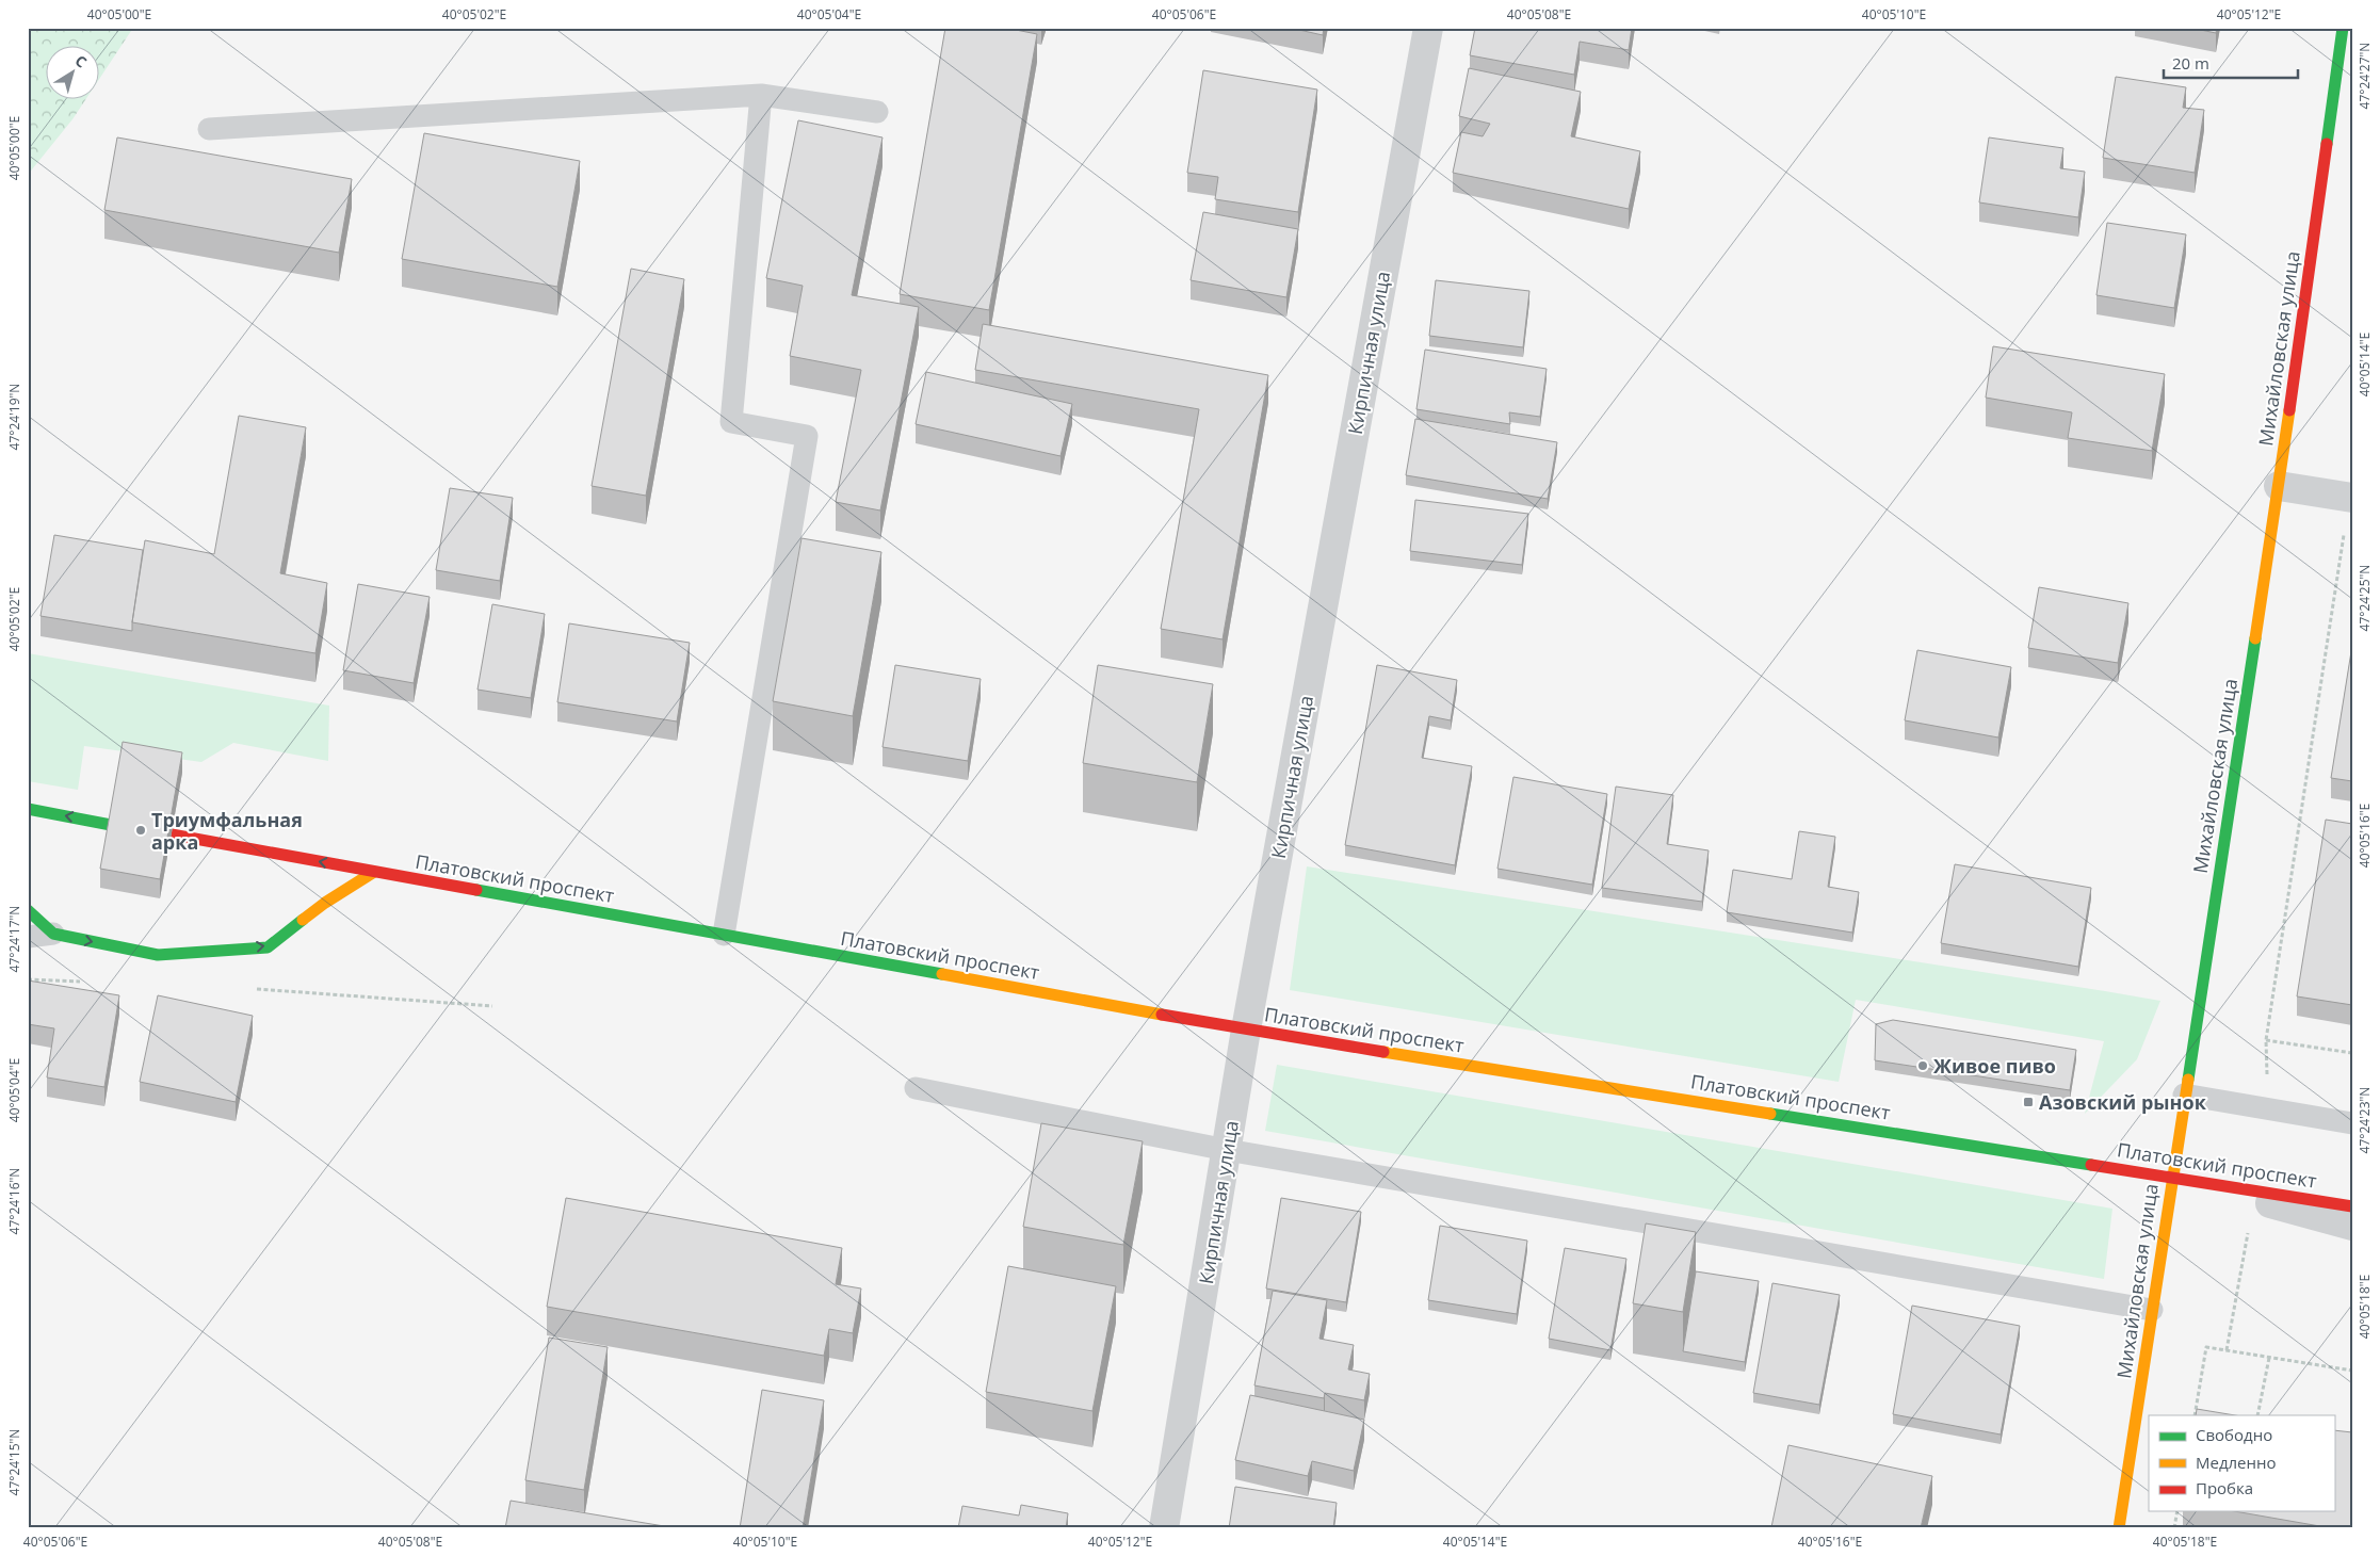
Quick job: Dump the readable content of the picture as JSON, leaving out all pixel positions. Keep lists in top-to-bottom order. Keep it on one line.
{"streets":{"main road":["Михайловская улица","Платовский проспект"],"street":["Кирпичная улица"]},"crossings":[["Михайловская улица","Платовский проспект"],["Кирпичная улица","Платовский проспект"]],"places":{"other":["Триумфальная арка","Живое пиво"],"transit":["Азовский рынок"]},"legend":["Свободно","Медленно","Пробка"],"scale_bar":"20 m","north":"top right","coordinates":["40°05'00\"E","40°05'02\"E","40°05'04\"E","40°05'06\"E","40°05'08\"E","40°05'10\"E","40°05'12\"E","47°24'27\"N","40°05'14\"E","47°24'19\"N","47°24'25\"N","40°05'16\"E","47°24'17\"N","47°24'23\"N","47°24'16\"N","40°05'18\"E","47°24'15\"N"]}
